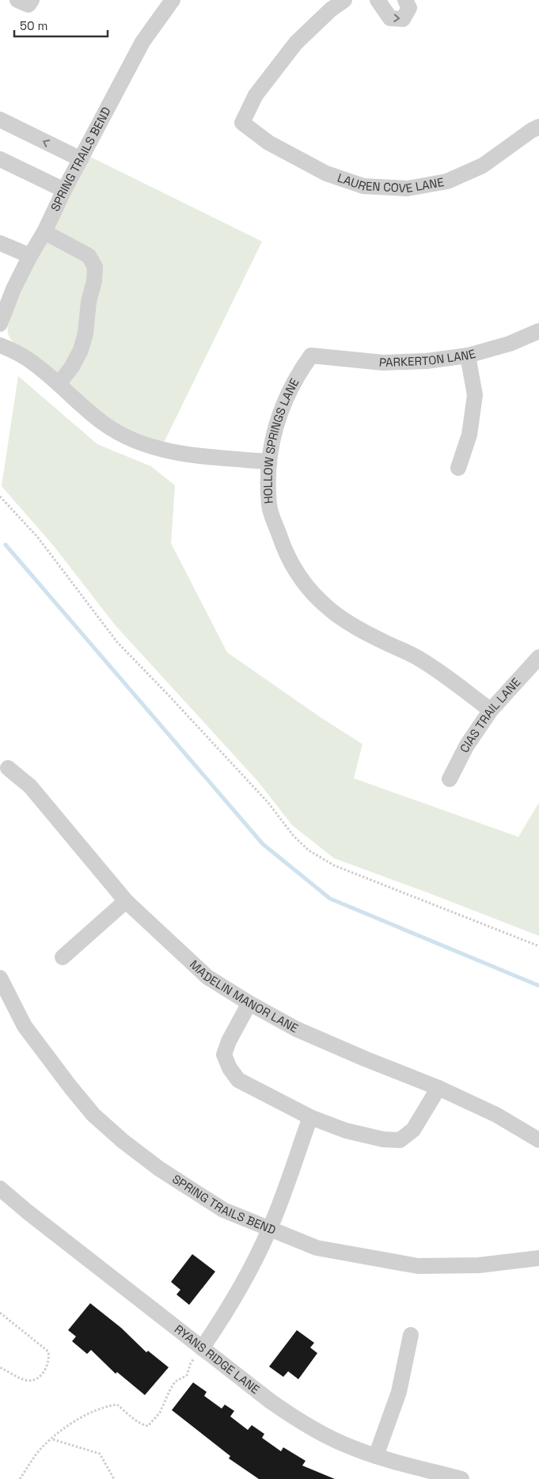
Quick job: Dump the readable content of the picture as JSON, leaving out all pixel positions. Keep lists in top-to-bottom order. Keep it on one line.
{"streets":{"street":["SPRING TRAILS BEND","LAUREN COVE LANE","PARKERTON LANE","HOLLOW SPRINGS LANE","CIAS TRAIL LANE","MADELIN MANOR LANE","RYANS RIDGE LANE"]},"crossings":[["PARKERTON LANE","HOLLOW SPRINGS LANE"],["HOLLOW SPRINGS LANE","CIAS TRAIL LANE"]],"scale_bar":"50 m"}
